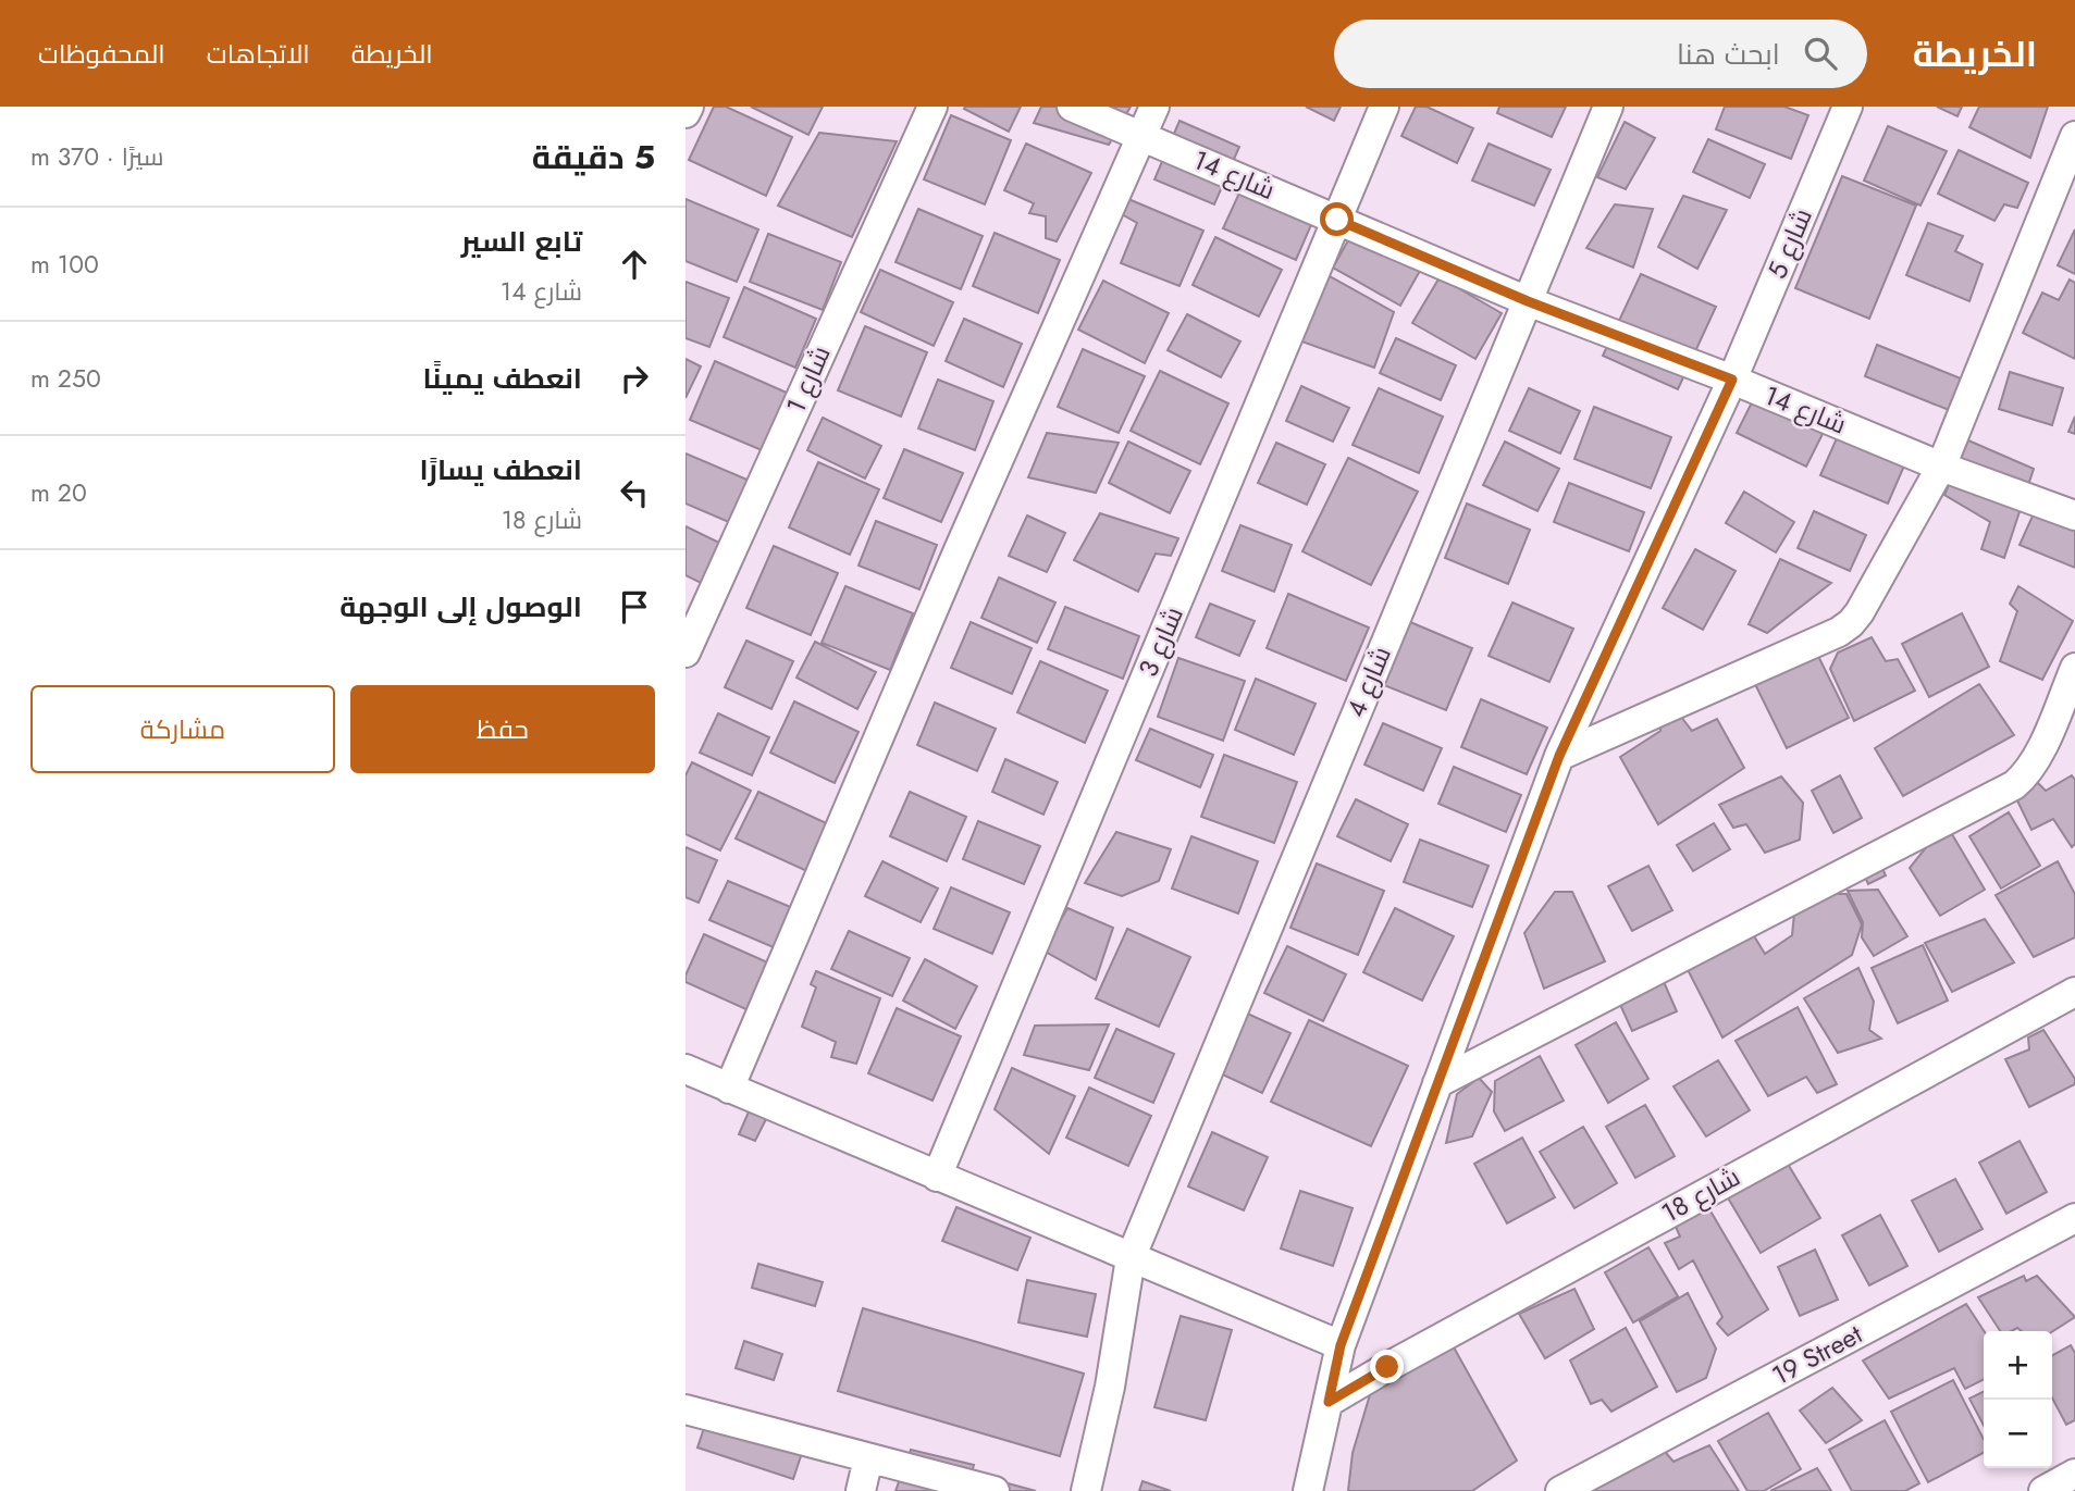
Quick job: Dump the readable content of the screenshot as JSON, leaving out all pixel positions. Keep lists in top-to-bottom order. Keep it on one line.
{"streets":{"street":["شارع 14","شارع 5","شارع 1","شارع 3","شارع 4","شارع 18","19 Street"]},"crossings":[["شارع 14","شارع 5"],["شارع 14","شارع 3"],["شارع 14","شارع 4"],["شارع 5","شارع 18"]],"page":{"header":"الخريطة","search":"ابحث هنا","nav":["الخريطة","الاتجاهات","المحفوظات"],"heading":["5 دقيقة","سيرًا · 370 m"],"list":[["تابع السير","شارع 14","100 m"],["انعطف يمينًا","250 m"],["انعطف يسارًا","شارع 18","20 m"],"الوصول إلى الوجهة"],"buttons":["حفظ","مشاركة"],"map_buttons":["+","−"]}}
